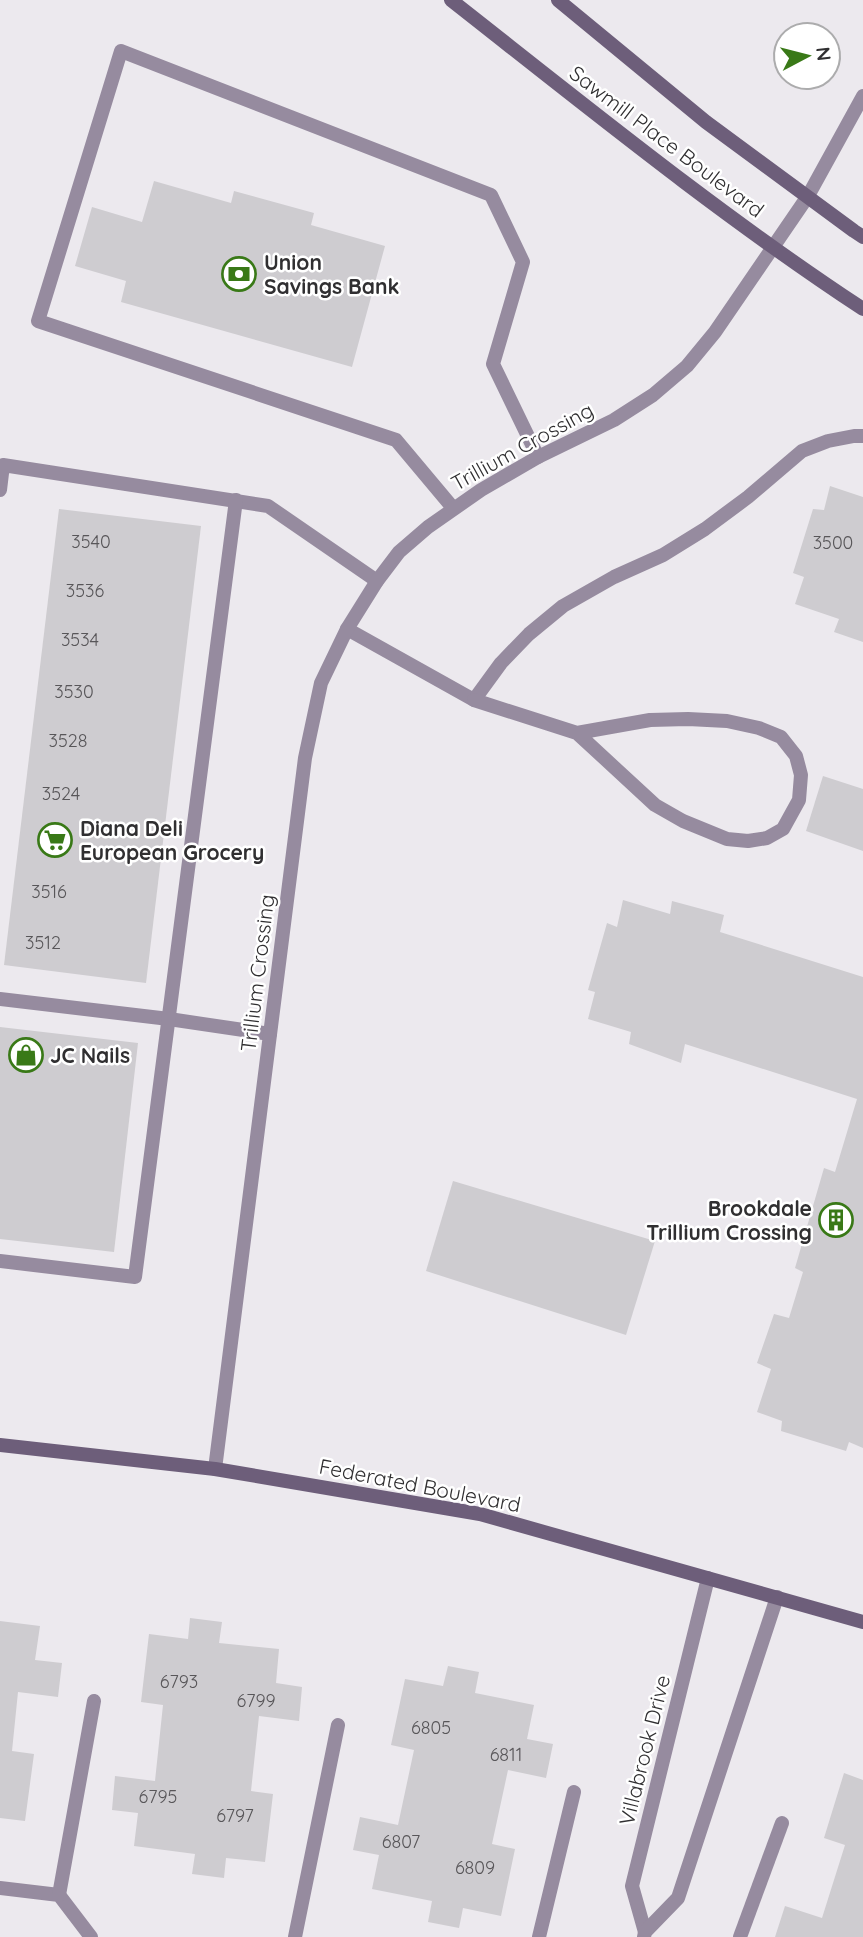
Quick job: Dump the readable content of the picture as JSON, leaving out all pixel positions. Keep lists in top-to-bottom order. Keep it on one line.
{"streets":{"street":["Sawmill Place Boulevard","Trillium Crossing","Federated Boulevard","Villabrook Drive"]},"crossings":[["Sawmill Place Boulevard","Trillium Crossing"],["Trillium Crossing","Federated Boulevard"],["Federated Boulevard","Villabrook Drive"]],"places":{"bank":["Union Savings Bank"],"supermarket":["Diana Deli European Grocery"],"shop":["JC Nails"],"building":["Brookdale Trillium Crossing"]},"house_numbers":["3540","3500","3536","3534","3530","3528","3524","3516","3512","6793","6799","6805","6811","6795","6797","6807","6809"],"north":"right"}
